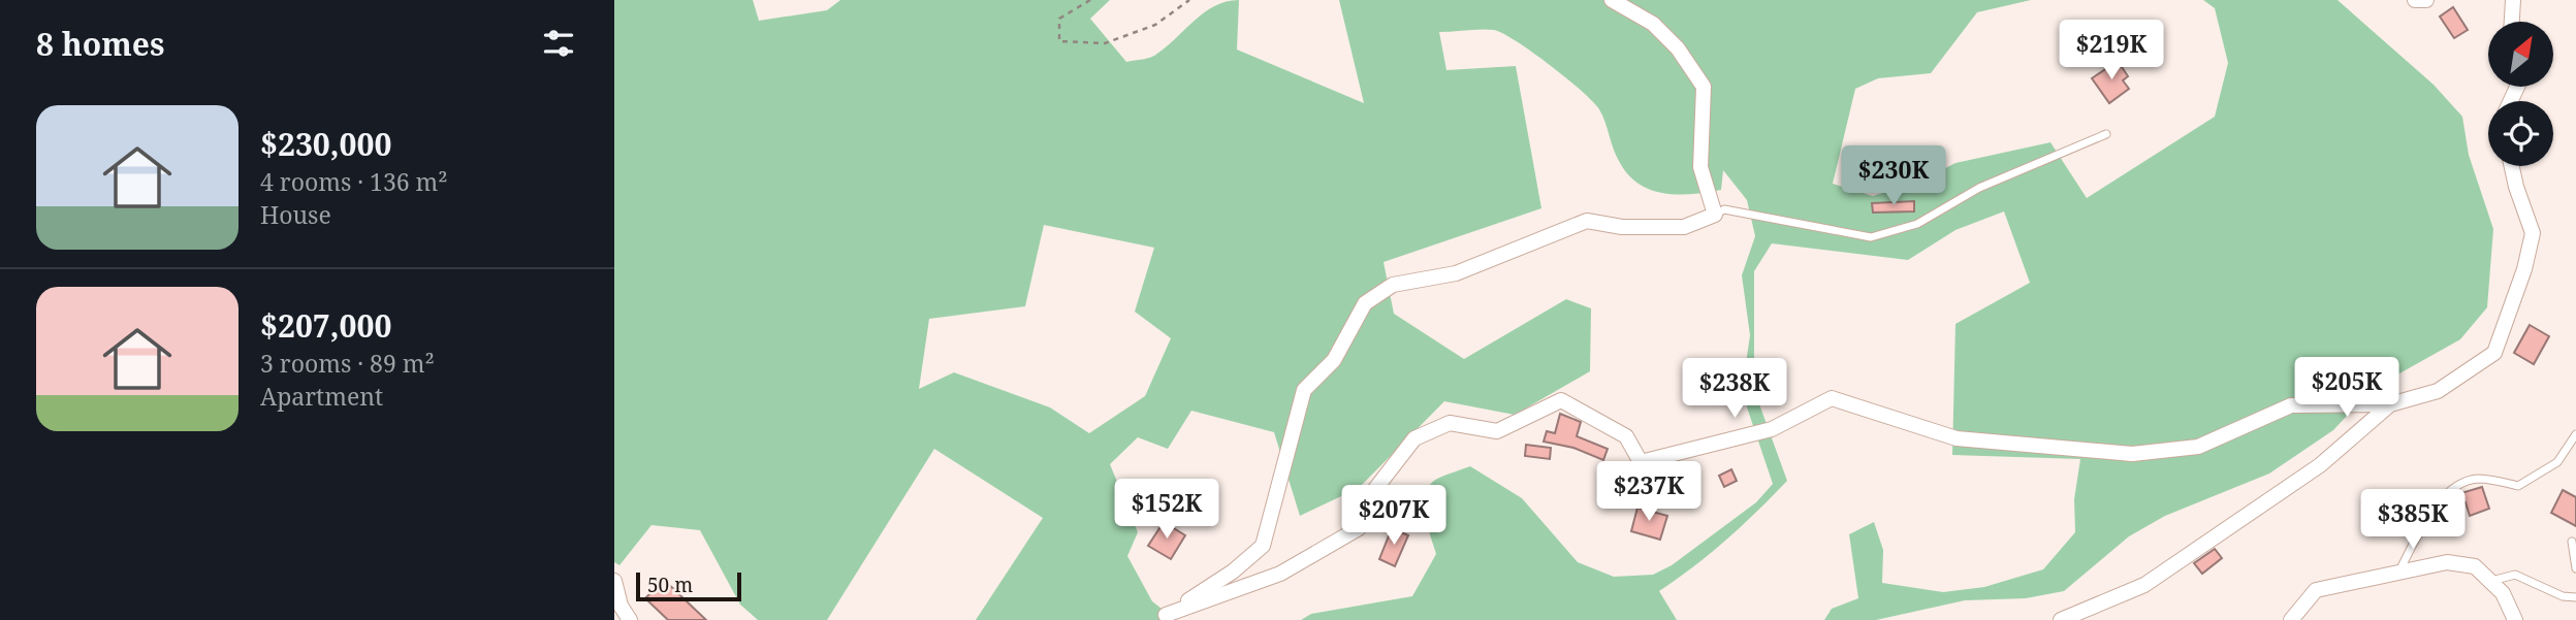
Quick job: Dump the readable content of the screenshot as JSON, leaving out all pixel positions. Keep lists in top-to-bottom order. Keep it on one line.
{"scale_bar":"50 m","north":"top right","page":{"heading":"8 homes","price":["$219K","$230K","$205K","$238K","$237K","$152K","$207K","$385K"],"list":[{"name":"$230,000","note":"4 rooms · 136 m² · House"},{"name":"$207,000","note":"3 rooms · 89 m² · Apartment"}],"scale":"50 m"}}
